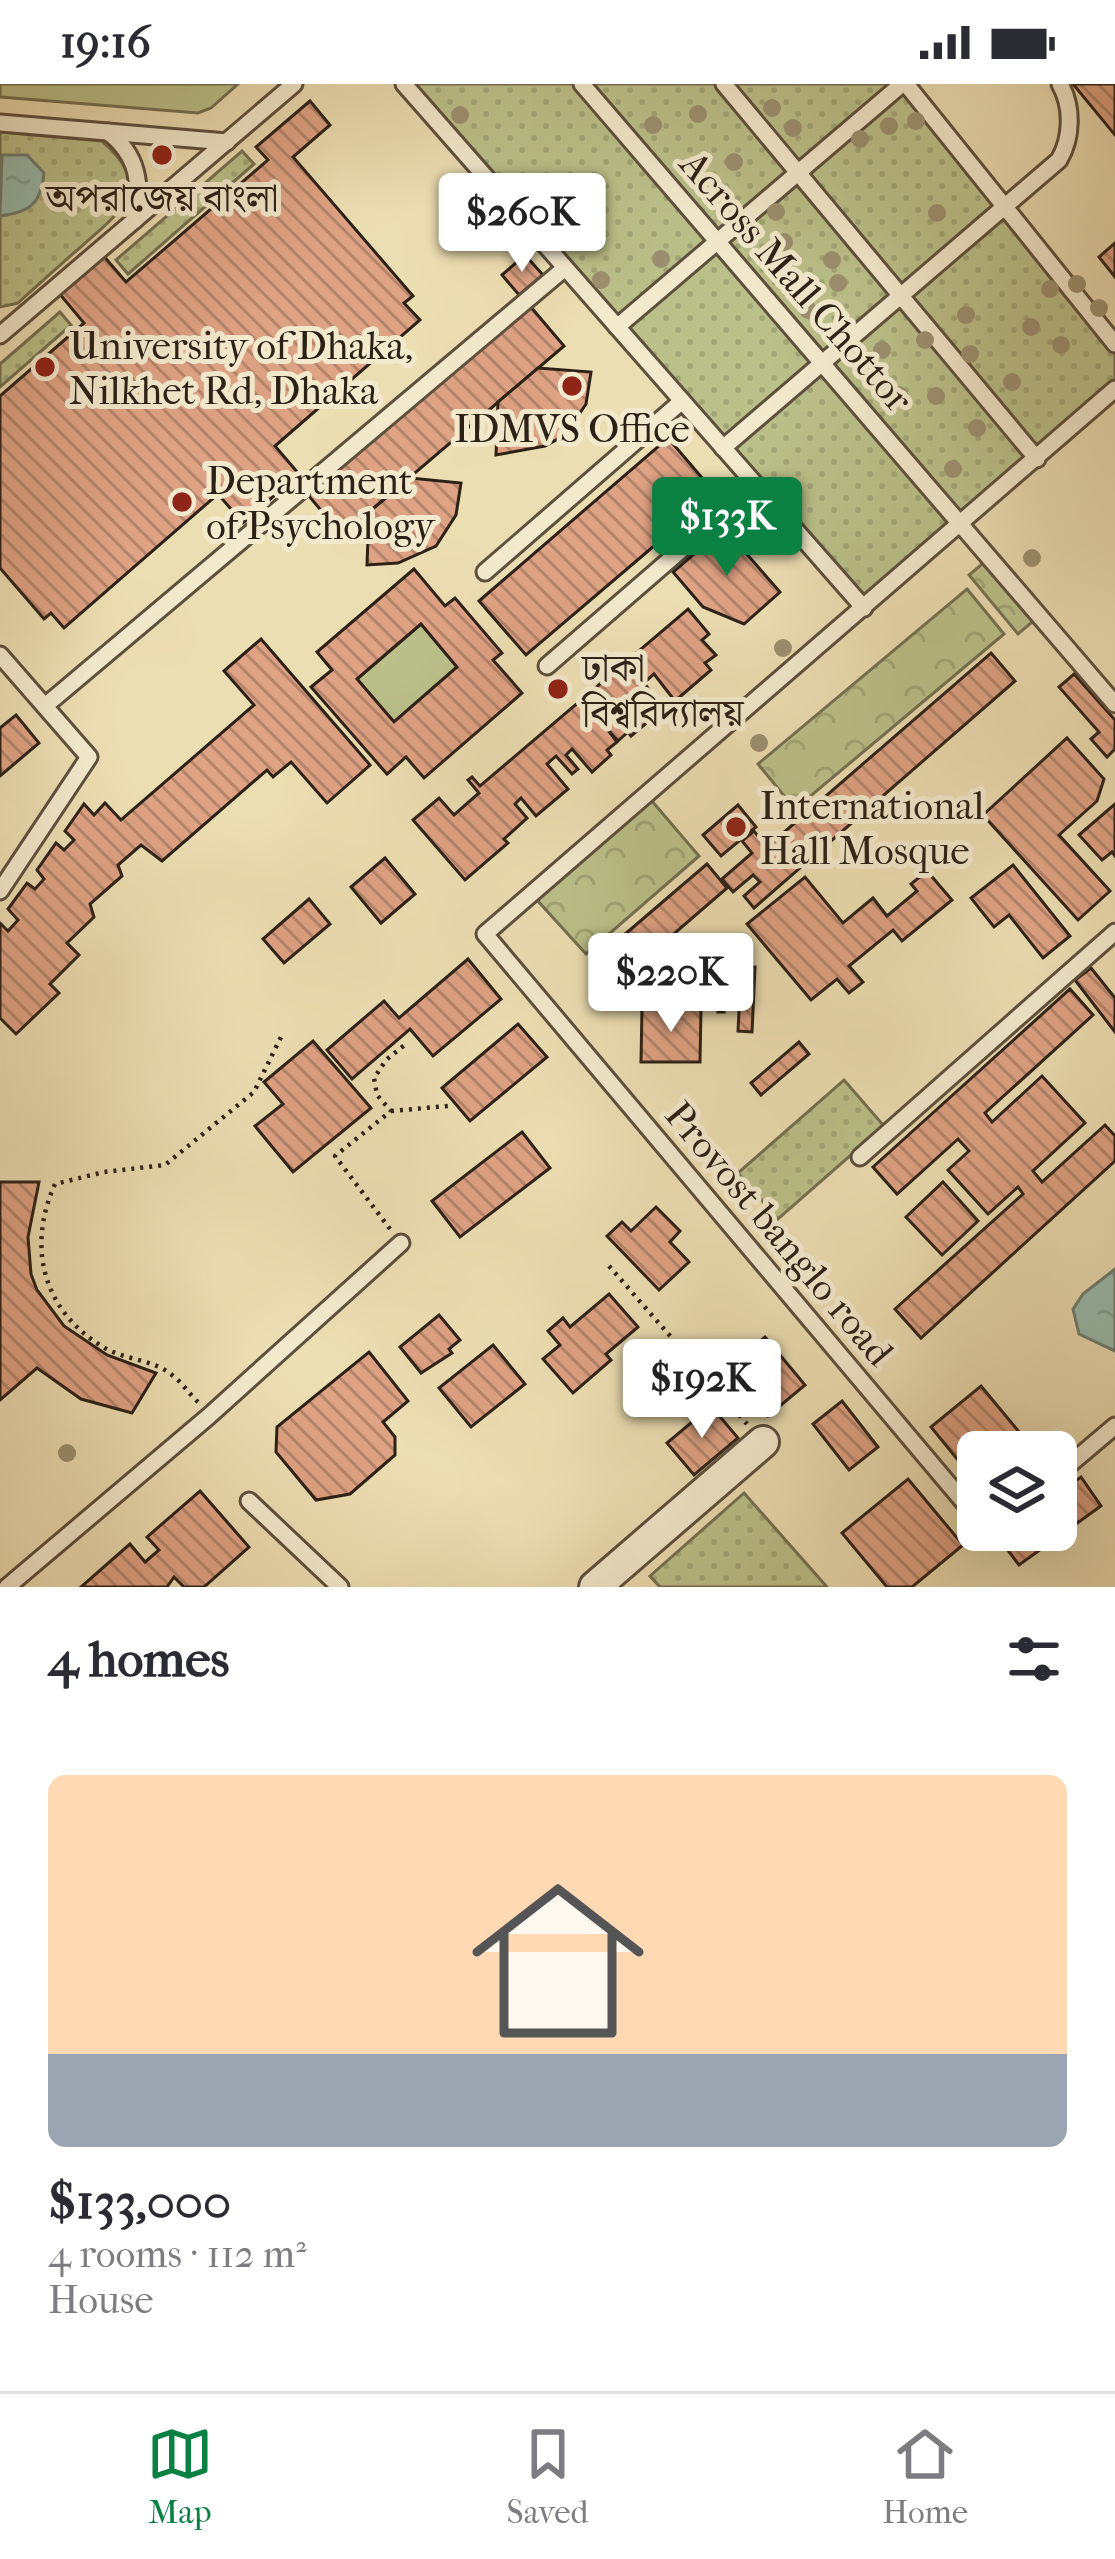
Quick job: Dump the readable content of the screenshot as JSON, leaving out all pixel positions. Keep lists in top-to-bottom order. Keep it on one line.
{"streets":{"lane":["Across Mall Chottor","Provost banglo road"]},"places":["অপরাজেয় বাংলা","University of Dhaka, Nilkhet Rd, Dhaka","IDMVS Office","Department of Psychology","ঢাকা বিশ্ববিদ্যালয়","International Hall Mosque"],"page":{"status":"19:16","price":["$260K","$133K","$220K","$192K"],"heading":"4 homes","list":[{"name":"$133,000","note":"4 rooms · 112 m² · House"}],"tabs":["Map","Saved","Home"]}}
